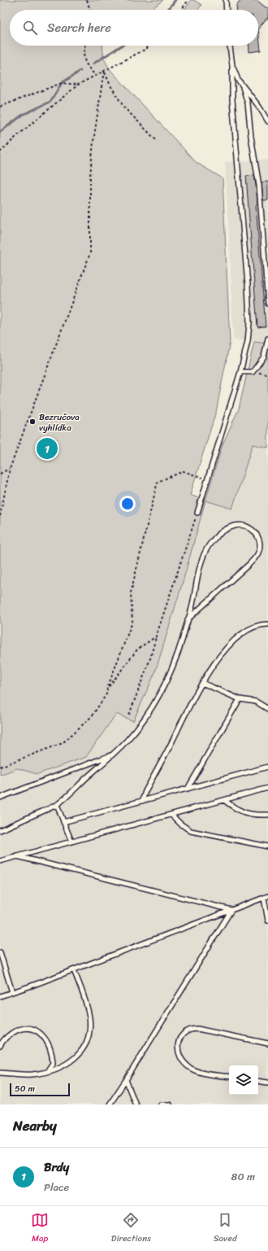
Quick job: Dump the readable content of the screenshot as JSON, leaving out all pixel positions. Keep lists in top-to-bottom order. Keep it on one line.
{"places":["Bezručova vyhlídka"],"scale_bar":"50 m","page":{"search":"Search here","pins":"1","scale":"50 m","heading":"Nearby","list":[{"mark":"1","name":"Brdy","note":"Place","value":"80 m"}],"nav":["Map","Directions","Saved"]}}
